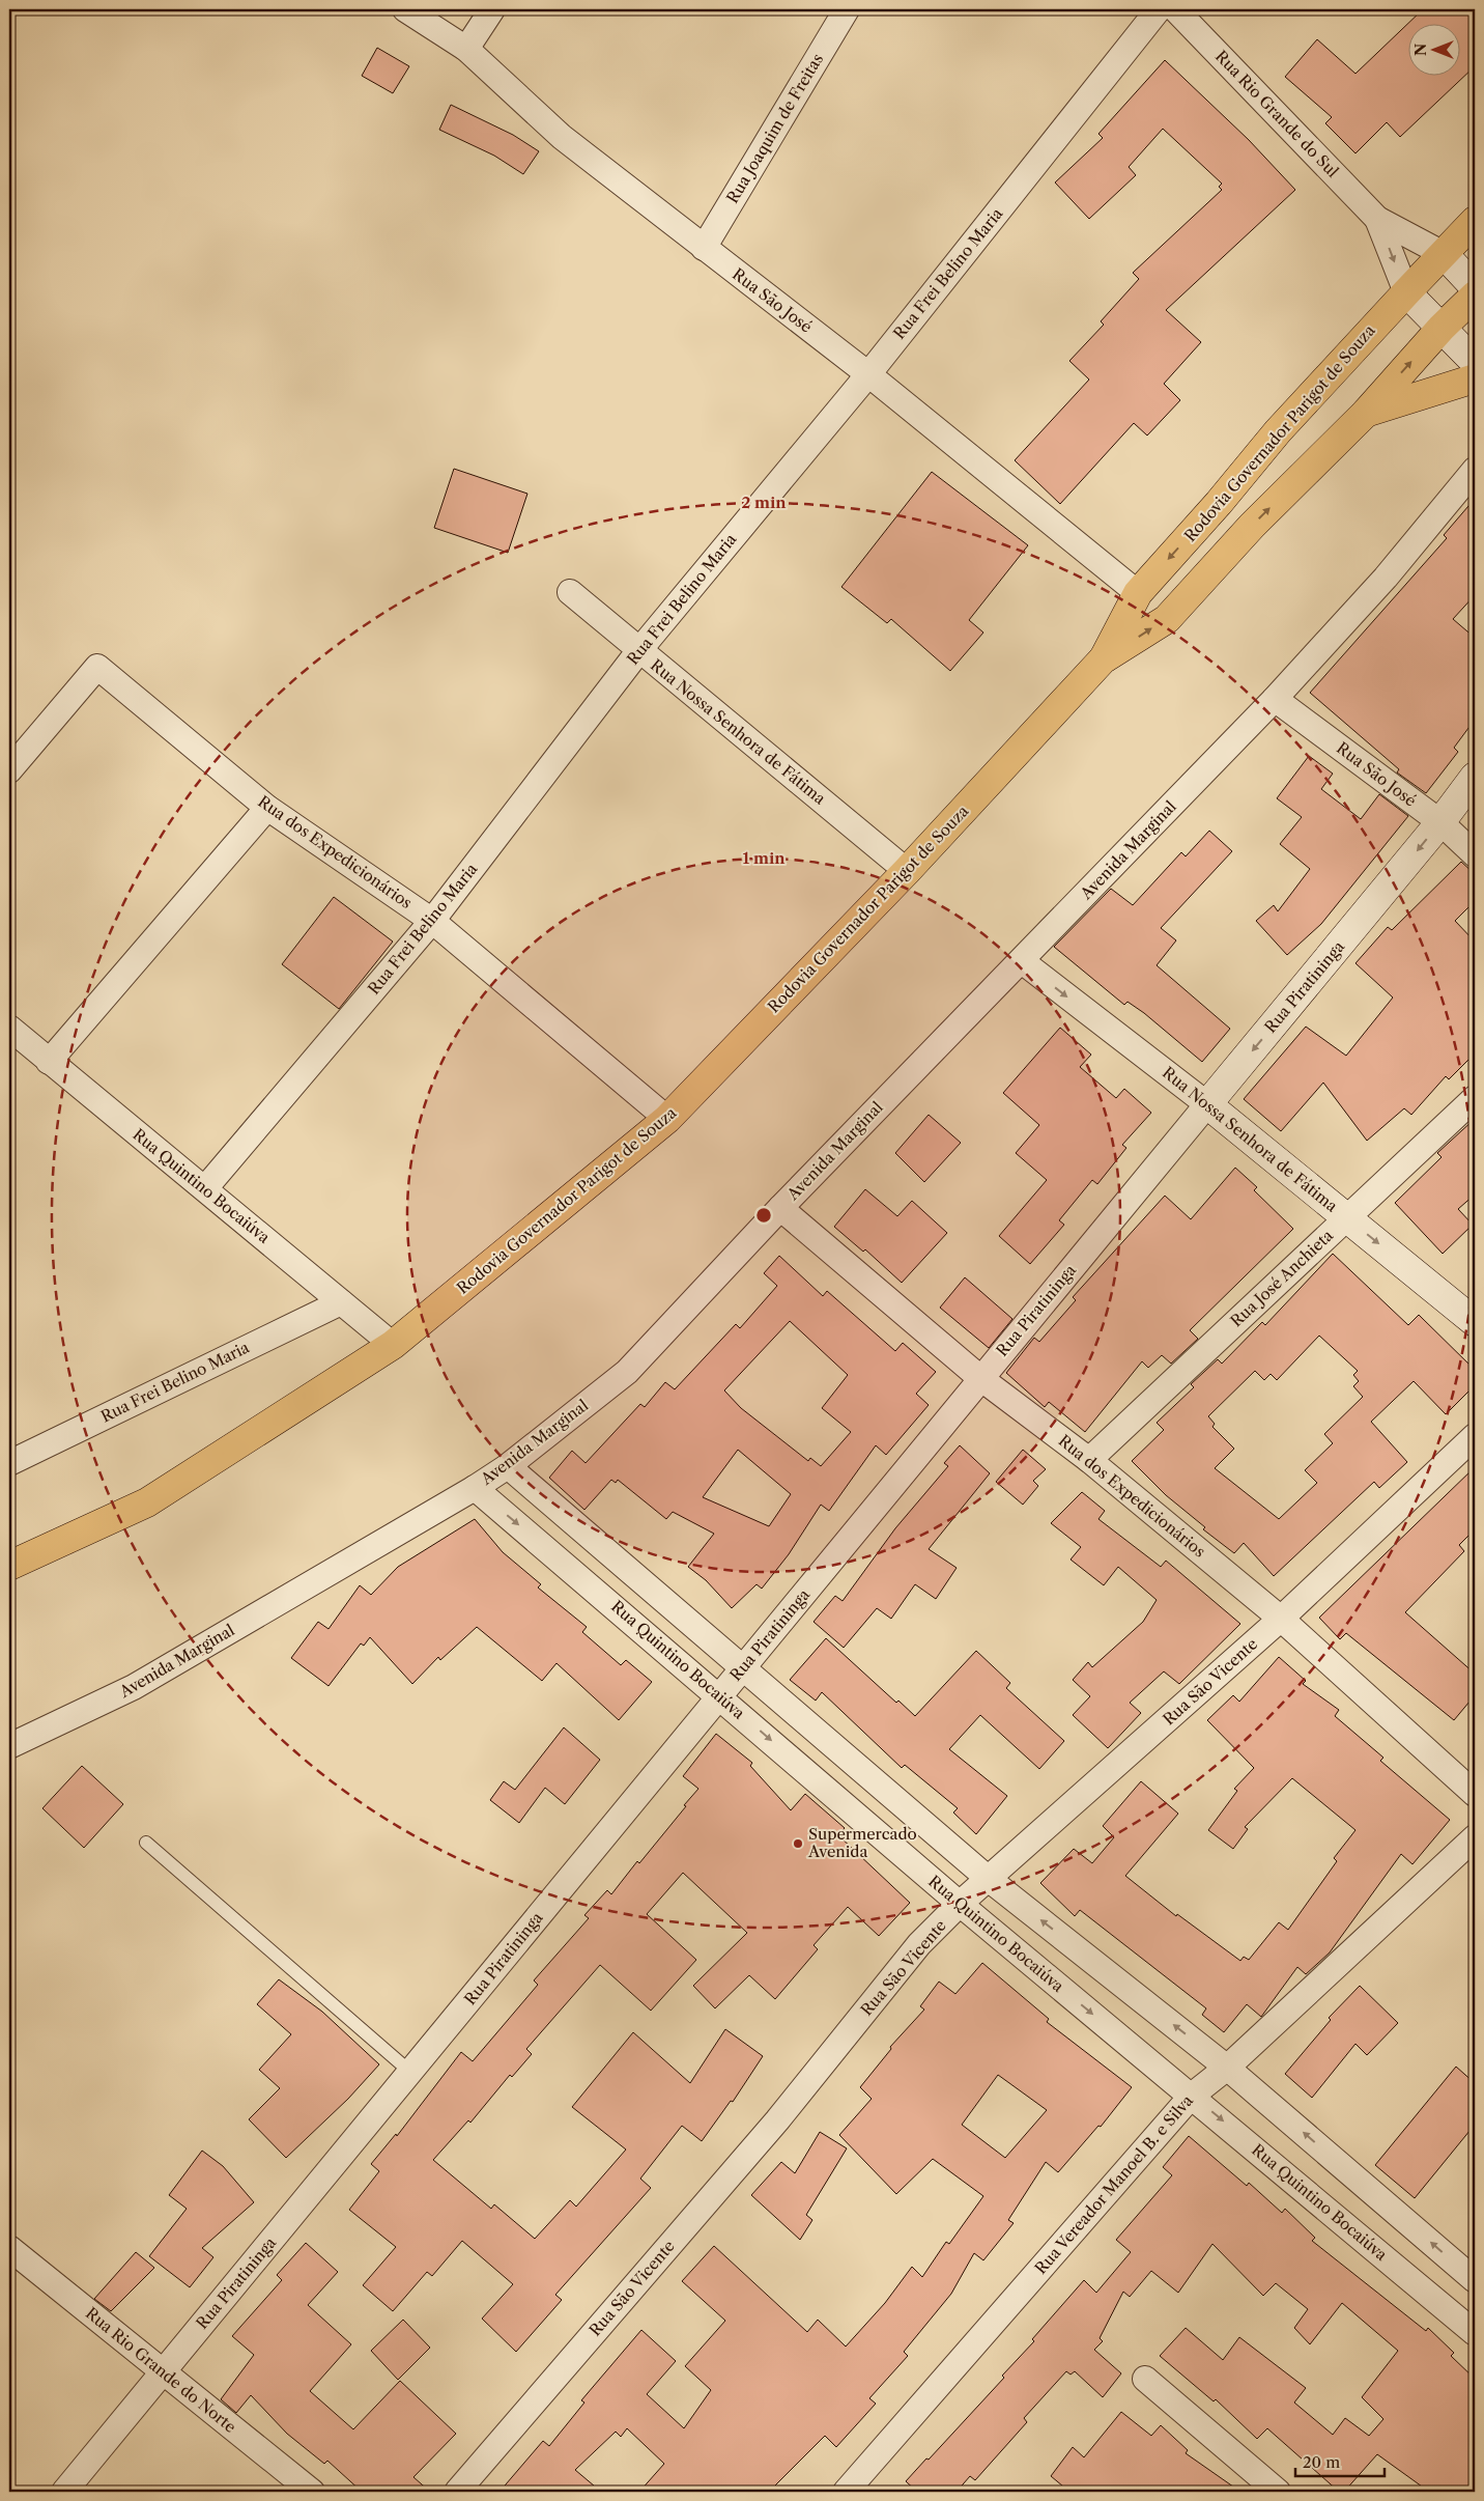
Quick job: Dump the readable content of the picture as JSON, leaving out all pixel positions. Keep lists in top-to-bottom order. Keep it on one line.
{"streets":{"main road":["Rodovia Governador Parigot de Souza"],"street":["Rua Rio Grande do Sul","Rua Joaquim de Freitas","Rua Frei Belino Maria","Rua São José","Rua Nossa Senhora de Fátima","Avenida Marginal","Rua dos Expedicionários","Rua Piratininga","Rua Quintino Bocaiúva","Rua José Anchieta","Rua São Vicente","Rua Vereador Manoel B. e Silva","Rua Rio Grande do Norte"]},"crossings":[["Rua Rio Grande do Sul","Rodovia Governador Parigot de Souza"],["Rua Joaquim de Freitas","Rua São José"],["Rua Frei Belino Maria","Rua São José"],["Rua Frei Belino Maria","Rua Nossa Senhora de Fátima"],["Rua Frei Belino Maria","Rua dos Expedicionários"],["Rua Frei Belino Maria","Rua Quintino Bocaiúva"],["Rua São José","Rodovia Governador Parigot de Souza"],["Rua São José","Avenida Marginal"],["Rua São José","Rua Piratininga"],["Rodovia Governador Parigot de Souza","Rua Nossa Senhora de Fátima"],["Rodovia Governador Parigot de Souza","Rua dos Expedicionários"],["Rodovia Governador Parigot de Souza","Rua Quintino Bocaiúva"],["Rua Nossa Senhora de Fátima","Avenida Marginal"],["Rua Nossa Senhora de Fátima","Rua Piratininga"],["Rua Nossa Senhora de Fátima","Rua José Anchieta"],["Avenida Marginal","Rua dos Expedicionários"],["Avenida Marginal","Rua Quintino Bocaiúva"],["Rua dos Expedicionários","Rua Piratininga"],["Rua dos Expedicionários","Rua José Anchieta"],["Rua dos Expedicionários","Rua São Vicente"],["Rua Piratininga","Rua Quintino Bocaiúva"],["Rua Piratininga","Rua Rio Grande do Norte"],["Rua Quintino Bocaiúva","Rua São Vicente"],["Rua Quintino Bocaiúva","Rua Vereador Manoel B. e Silva"]],"one_way":["Rua Nossa Senhora de Fátima"],"places":["Supermercado Avenida"],"scale_bar":"20 m","north":"left","rings":["2 min","1 min"]}
